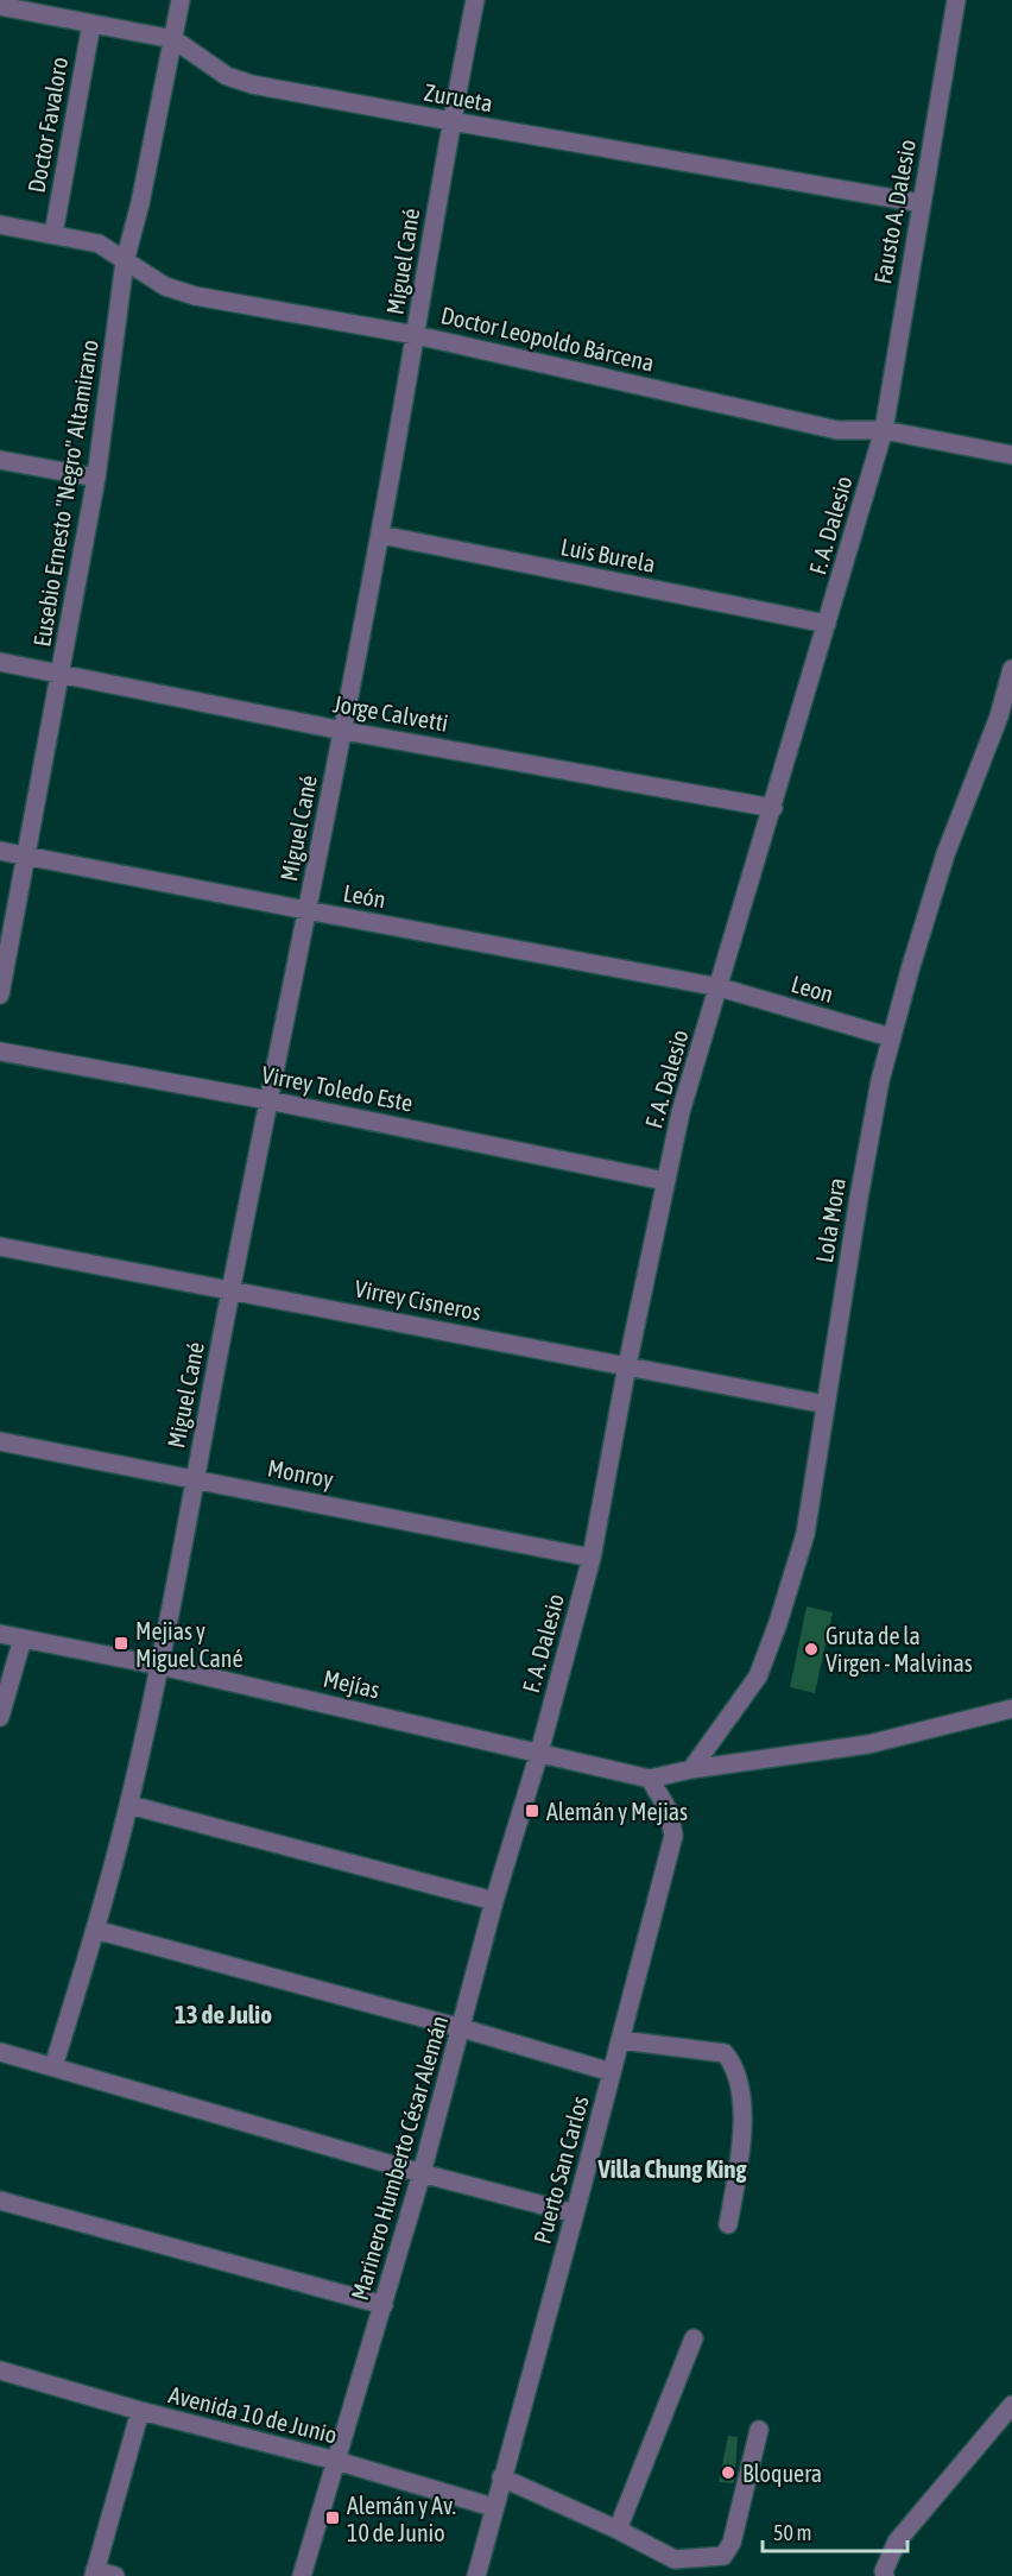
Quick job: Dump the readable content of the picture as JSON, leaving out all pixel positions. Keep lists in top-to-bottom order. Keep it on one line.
{"streets":{"street":["Zurueta","Doctor Favaloro","Fausto A. Dalesio","Miguel Cané","Doctor Leopoldo Bárcena","Eusebio Ernesto \"Negro\" Altamirano","F. A. Dalesio","Luis Burela","Jorge Calvetti","León","Leon","Virrey Toledo Este","Lola Mora","Virrey Cisneros","Monroy","Mejías","Marinero Humberto César Alemán","Puerto San Carlos","Avenida 10 de Junio"]},"crossings":[["Zurueta","Doctor Favaloro"],["Zurueta","Fausto A. Dalesio"],["Zurueta","Miguel Cané"],["Zurueta","Eusebio Ernesto \"Negro\" Altamirano"],["Doctor Favaloro","Doctor Leopoldo Bárcena"],["Fausto A. Dalesio","Doctor Leopoldo Bárcena"],["Fausto A. Dalesio","F. A. Dalesio"],["Miguel Cané","Doctor Leopoldo Bárcena"],["Miguel Cané","Luis Burela"],["Miguel Cané","Jorge Calvetti"],["Miguel Cané","León"],["Miguel Cané","Virrey Toledo Este"],["Miguel Cané","Virrey Cisneros"],["Miguel Cané","Monroy"],["Miguel Cané","Mejías"],["Doctor Leopoldo Bárcena","Eusebio Ernesto \"Negro\" Altamirano"],["Doctor Leopoldo Bárcena","F. A. Dalesio"],["Eusebio Ernesto \"Negro\" Altamirano","Jorge Calvetti"],["Eusebio Ernesto \"Negro\" Altamirano","León"],["F. A. Dalesio","Luis Burela"],["F. A. Dalesio","Jorge Calvetti"],["F. A. Dalesio","León"],["F. A. Dalesio","Leon"],["F. A. Dalesio","Virrey Toledo Este"],["F. A. Dalesio","Virrey Cisneros"],["F. A. Dalesio","Monroy"],["F. A. Dalesio","Mejías"],["F. A. Dalesio","Marinero Humberto César Alemán"],["León","Leon"],["Leon","Lola Mora"],["Lola Mora","Virrey Cisneros"],["Lola Mora","Mejías"],["Mejías","Marinero Humberto César Alemán"],["Mejías","Puerto San Carlos"],["Marinero Humberto César Alemán","Avenida 10 de Junio"],["Puerto San Carlos","Avenida 10 de Junio"]],"districts":["13 de Julio","Villa Chung King"],"places":{"transit":["Mejias y Miguel Cané","Alemán y Mejias","Alemán y Av. 10 de Junio"],"other":["Gruta de la Virgen - Malvinas","Bloquera"]},"scale_bar":"50 m"}
